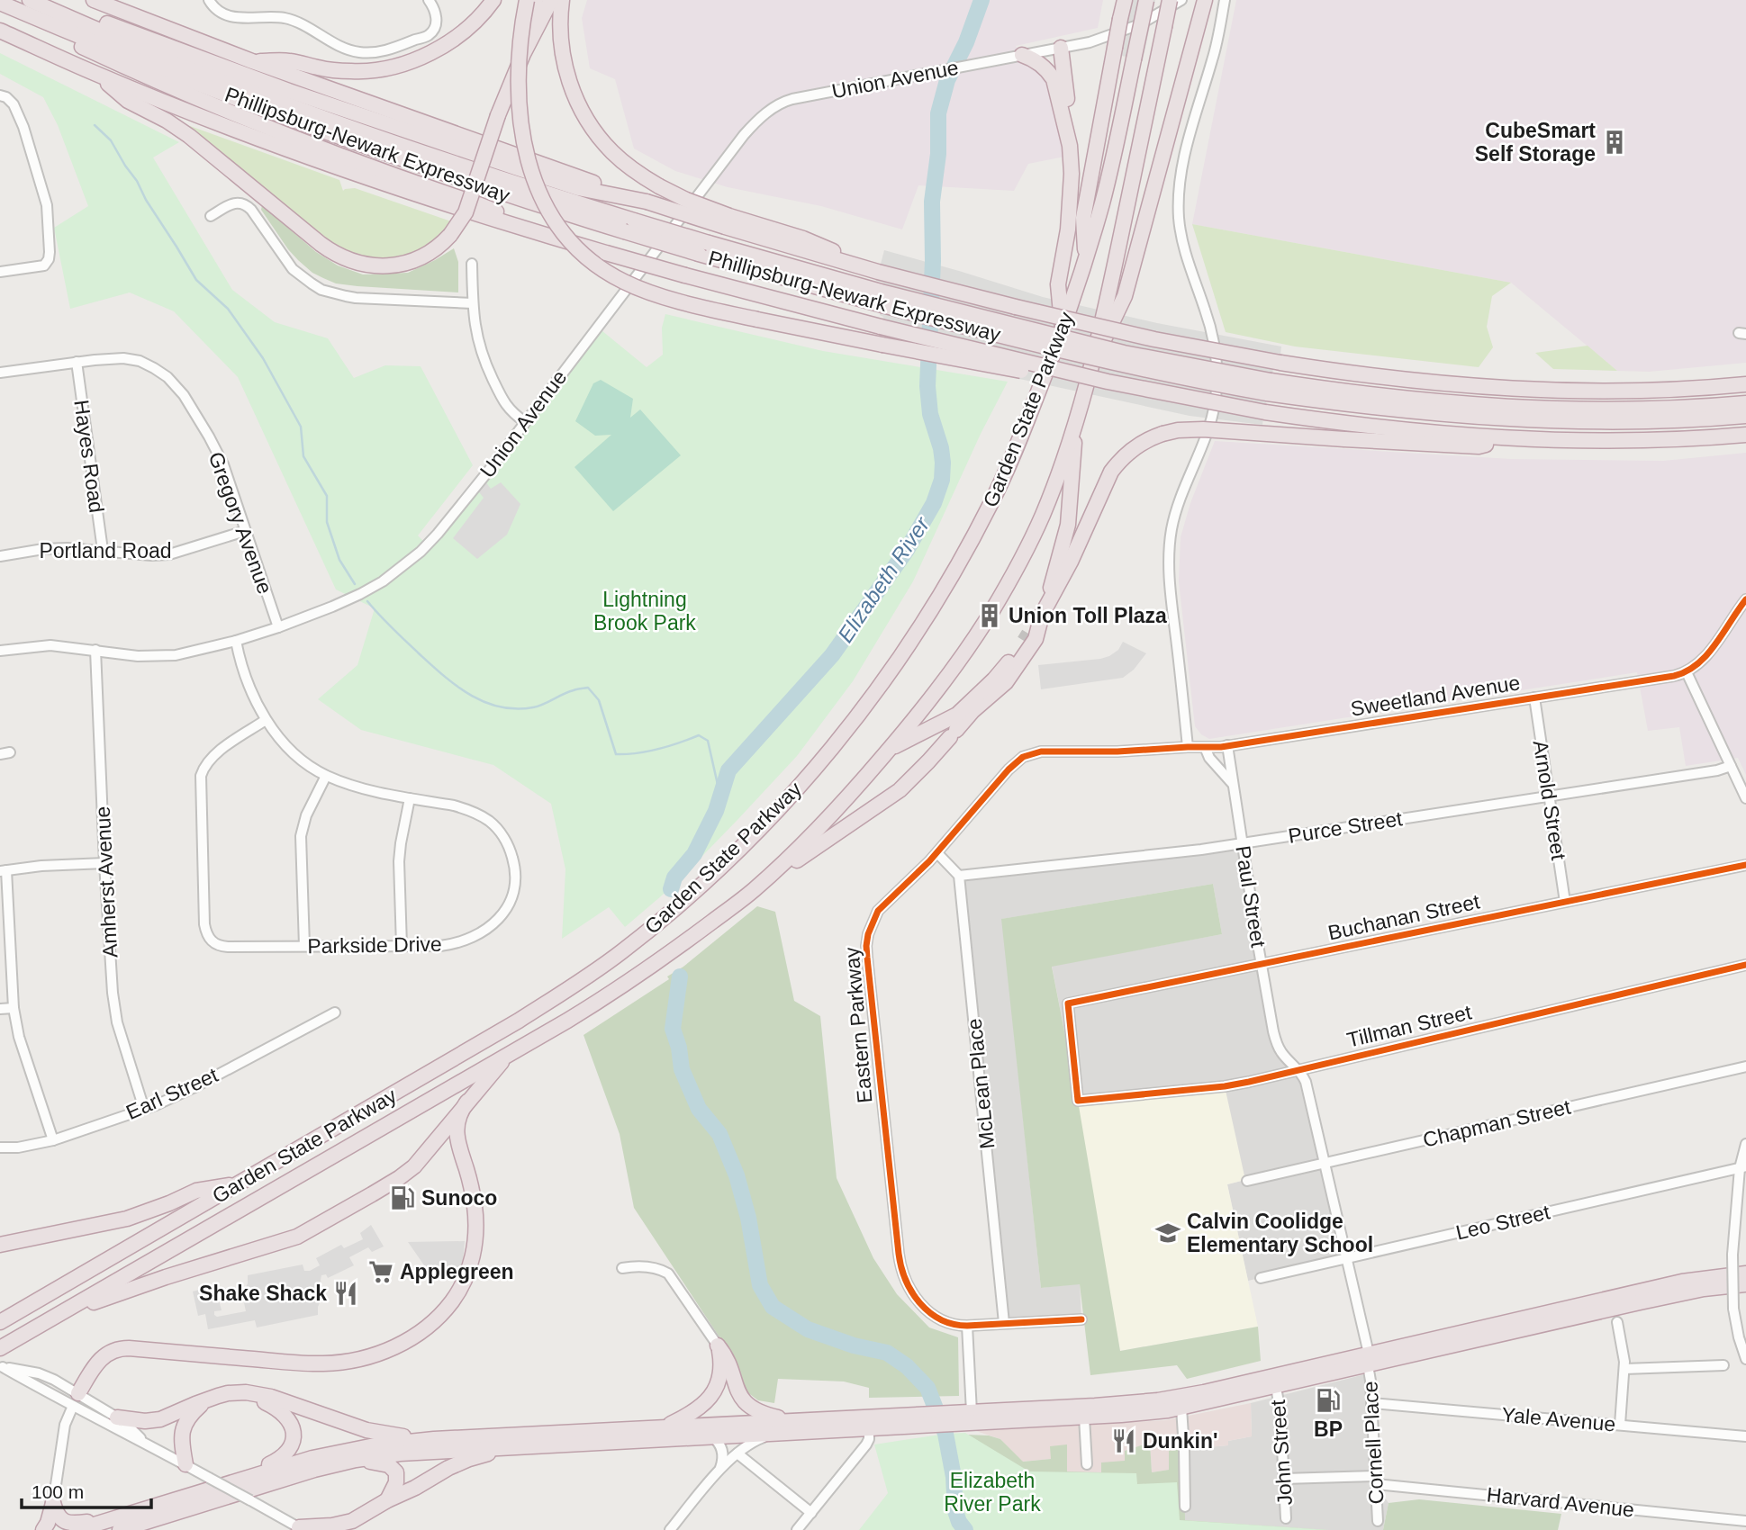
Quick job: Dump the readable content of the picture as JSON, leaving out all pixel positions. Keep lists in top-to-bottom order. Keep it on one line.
{"streets":{"highway":["Phillipsburg-Newark Expressway","Garden State Parkway"],"street":["Union Avenue","Hayes Road","Gregory Avenue","Portland Road","Sweetland Avenue","Arnold Street","Purce Street","Amherst Avenue","Paul Street","Buchanan Street","Parkside Drive","Eastern Parkway","Tillman Street","McLean Place","Earl Street","Chapman Street","Leo Street","Yale Avenue","Cornell Place","John Street","Harvard Avenue"]},"crossings":[["Union Avenue","Gregory Avenue"],["Union Avenue","Amherst Avenue"],["Union Avenue","Parkside Drive"],["Hayes Road","Gregory Avenue"],["Hayes Road","Portland Road"],["Gregory Avenue","Portland Road"],["Sweetland Avenue","Arnold Street"],["Sweetland Avenue","Paul Street"],["Sweetland Avenue","Eastern Parkway"],["Arnold Street","Purce Street"],["Arnold Street","Buchanan Street"],["Purce Street","Paul Street"],["Purce Street","McLean Place"],["Amherst Avenue","Earl Street"],["Paul Street","Buchanan Street"],["Paul Street","Tillman Street"],["Paul Street","Cornell Place"],["Buchanan Street","Tillman Street"],["Eastern Parkway","McLean Place"],["Tillman Street","Cornell Place"],["Chapman Street","Cornell Place"],["Leo Street","Cornell Place"],["Yale Avenue","Cornell Place"],["Cornell Place","Harvard Avenue"],["John Street","Harvard Avenue"]],"water":["Elizabeth River"],"parks":["Lightning Brook Park","Elizabeth River Park"],"places":{"building":["CubeSmart Self Storage","Union Toll Plaza"],"fuel station":["Sunoco","BP"],"school or university":["Calvin Coolidge Elementary School"],"supermarket":["Applegreen"],"restaurant":["Shake Shack","Dunkin'"]},"scale_bar":"100 m"}
